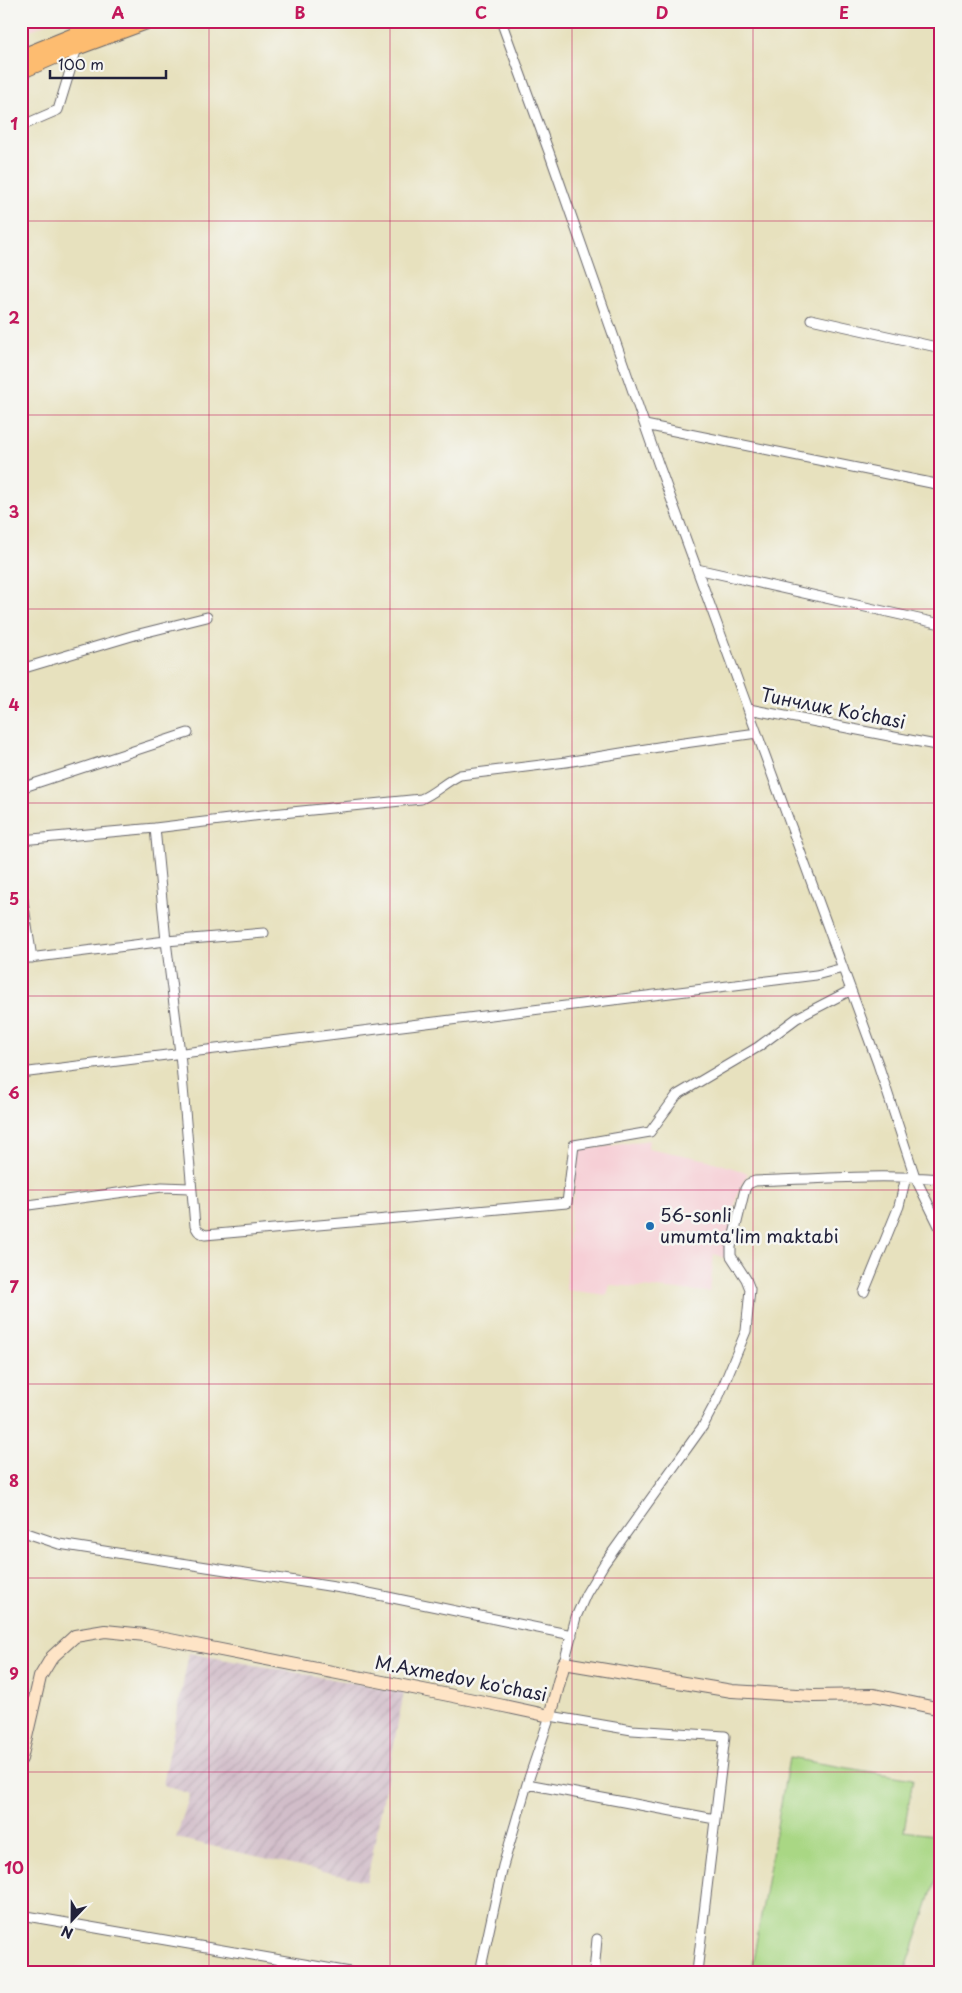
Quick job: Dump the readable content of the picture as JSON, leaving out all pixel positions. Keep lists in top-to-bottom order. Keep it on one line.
{"streets":{"main road":["M.Axmedov ko'chasi"],"street":["Тинчлик Ko’chasi"]},"places":["56-sonli umumta'lim maktabi"],"scale_bar":"100 m","north":"bottom","grid":{"columns":["A","B","C","D","E"],"rows":["1","2","3","4","5","6","7","8","9","10"]}}
